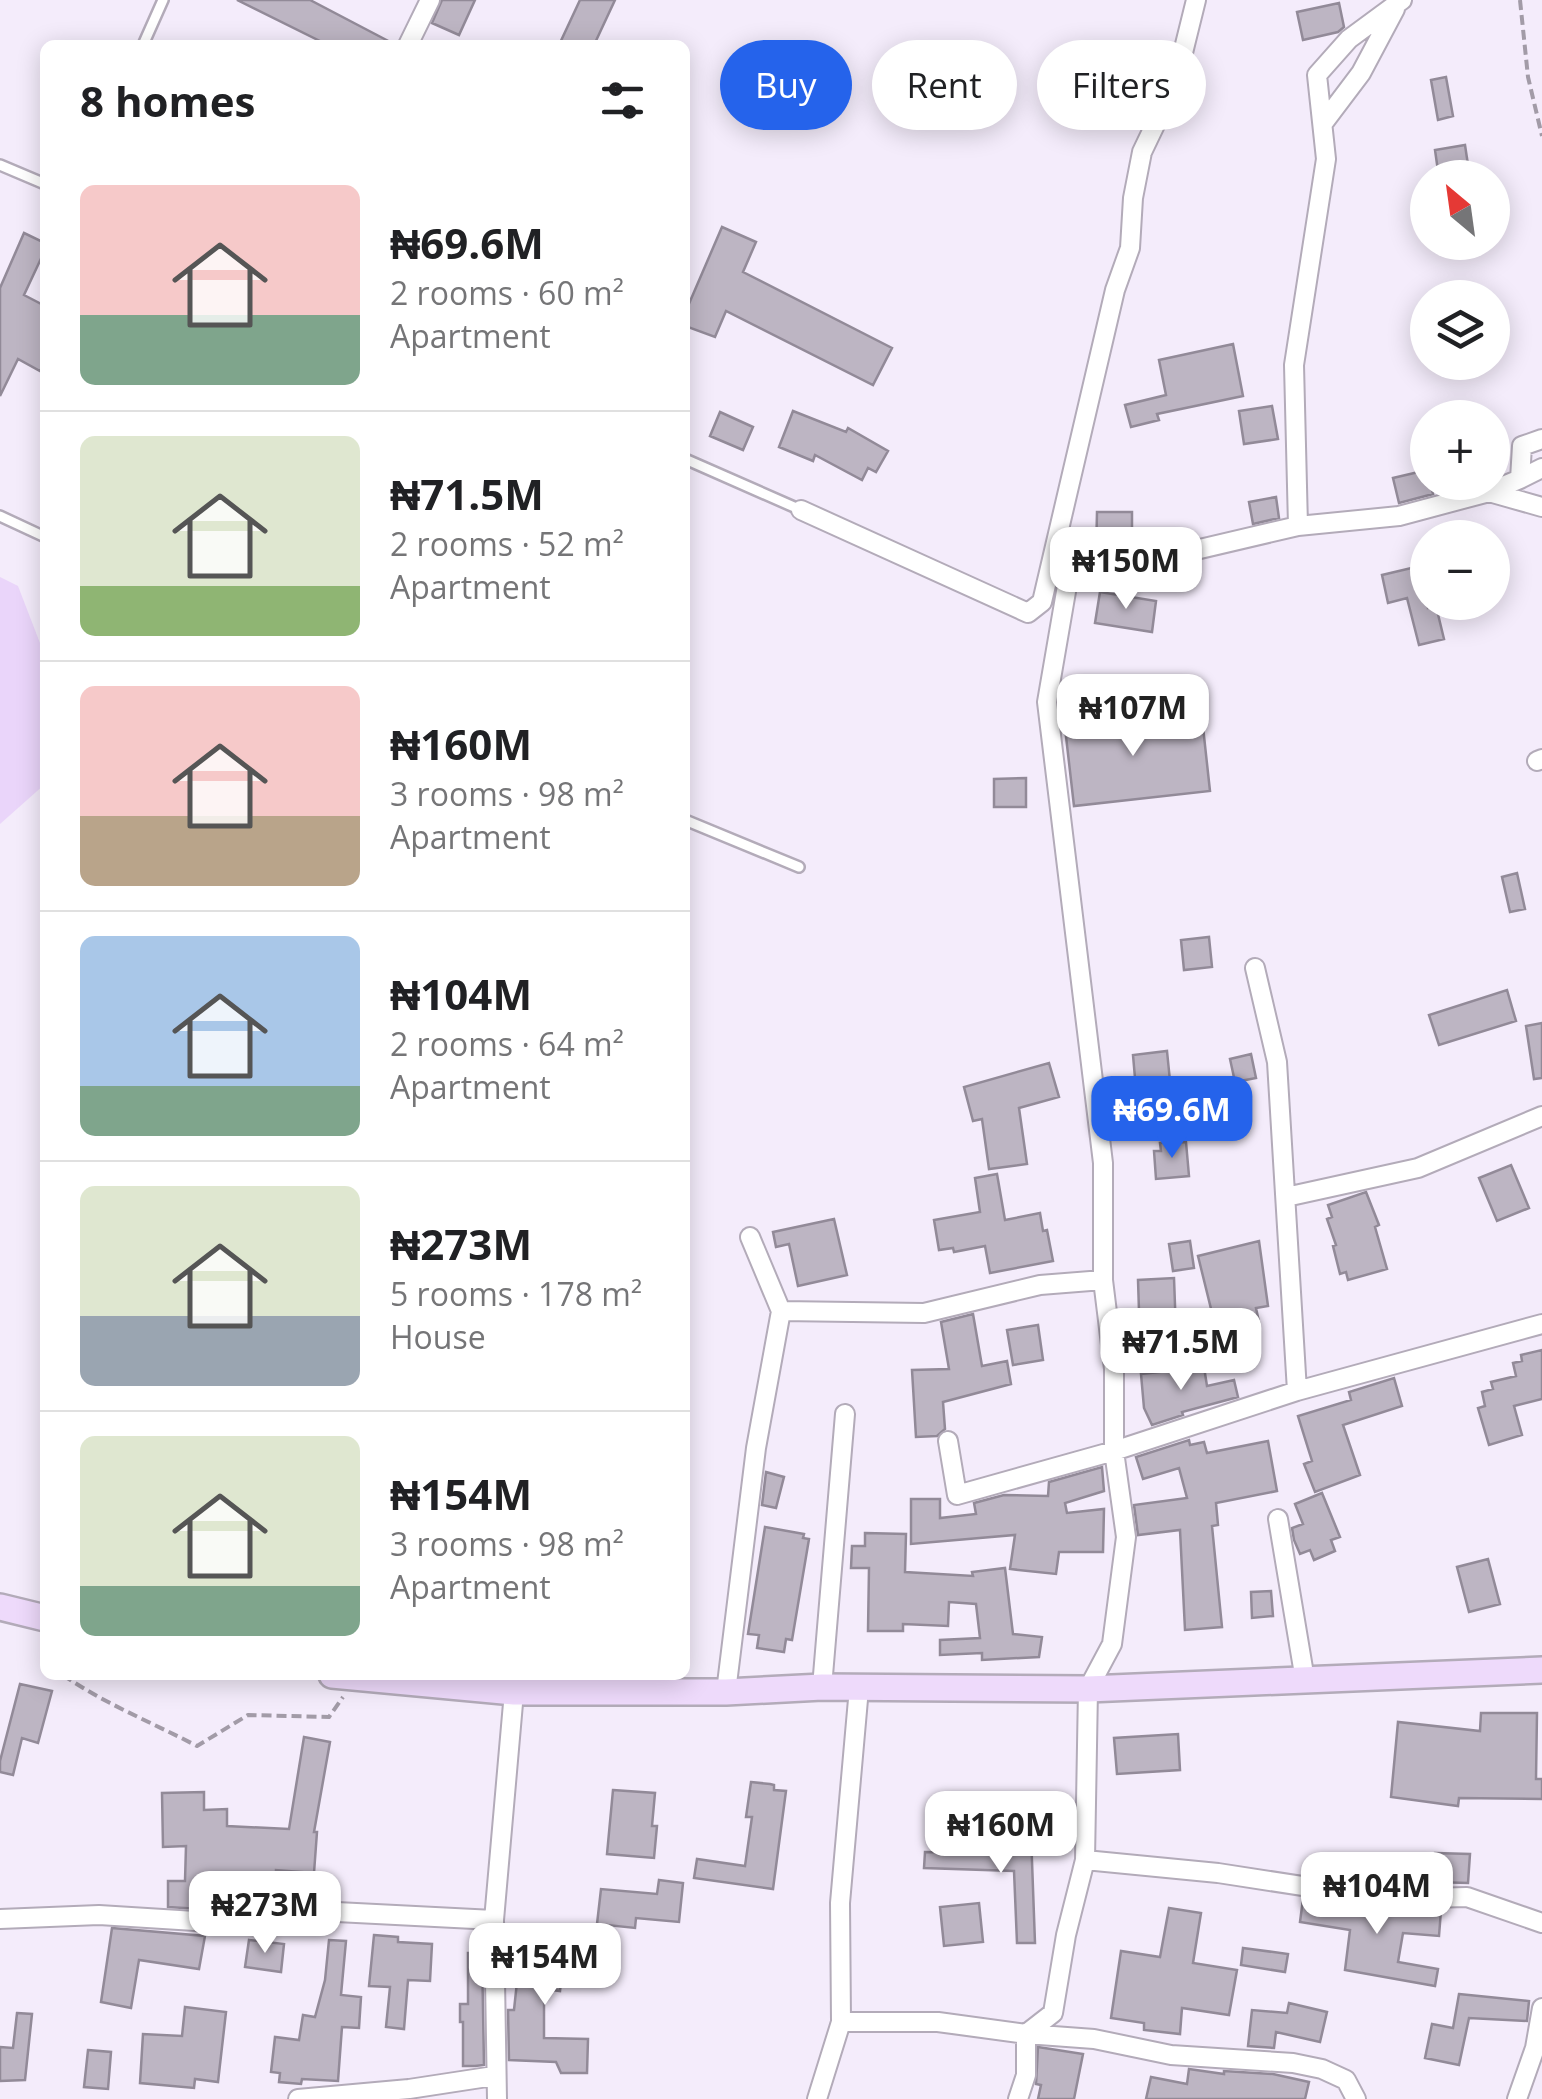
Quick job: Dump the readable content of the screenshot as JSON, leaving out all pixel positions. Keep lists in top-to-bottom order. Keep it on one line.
{"north":"top left","page":{"chip":["Buy","Rent","Filters"],"heading":"8 homes","map_buttons":["+","−"],"list":[{"name":"₦69.6M","note":"2 rooms · 60 m² · Apartment"},{"name":"₦71.5M","note":"2 rooms · 52 m² · Apartment"},{"name":"₦160M","note":"3 rooms · 98 m² · Apartment"},{"name":"₦104M","note":"2 rooms · 64 m² · Apartment"},{"name":"₦273M","note":"5 rooms · 178 m² · House"},{"name":"₦154M","note":"3 rooms · 98 m² · Apartment"}],"price":["₦150M","₦107M","₦69.6M","₦71.5M","₦160M","₦104M","₦273M","₦154M"]}}
